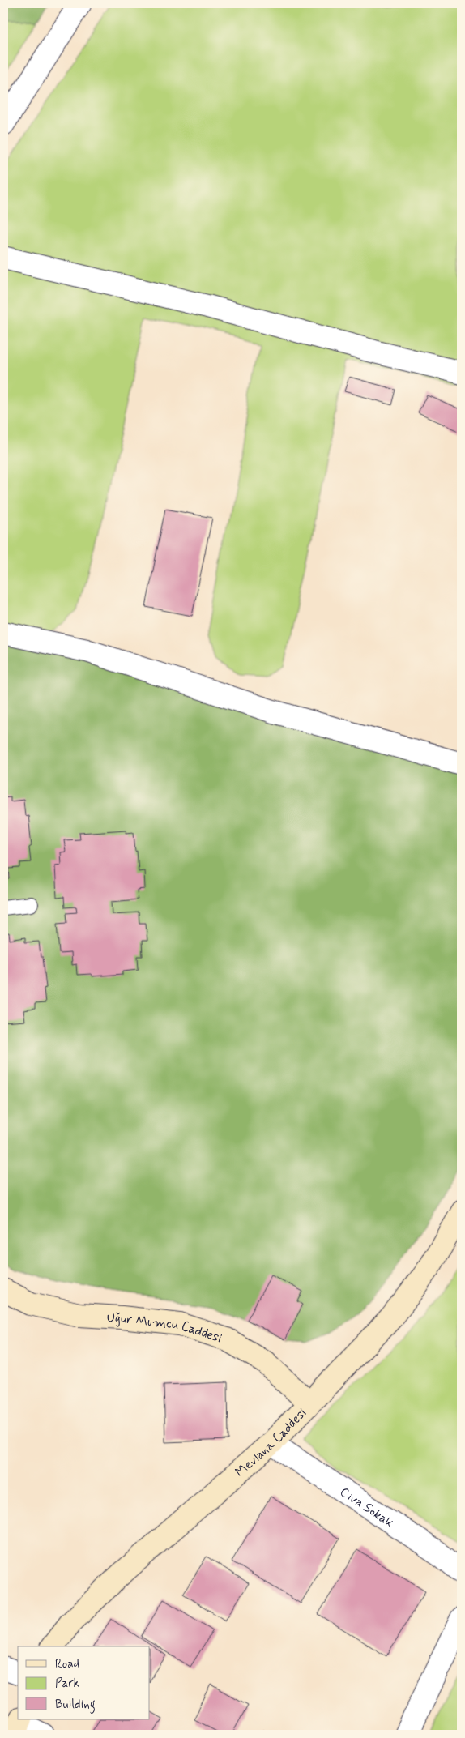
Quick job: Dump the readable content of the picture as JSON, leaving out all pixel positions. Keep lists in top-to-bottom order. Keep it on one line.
{"streets":{"street":["Uğur Mumcu Caddesi","Mevlana Caddesi","Civa Sokak"]},"crossings":[["Uğur Mumcu Caddesi","Mevlana Caddesi"],["Mevlana Caddesi","Civa Sokak"]],"legend":["Road","Park","Building"]}
